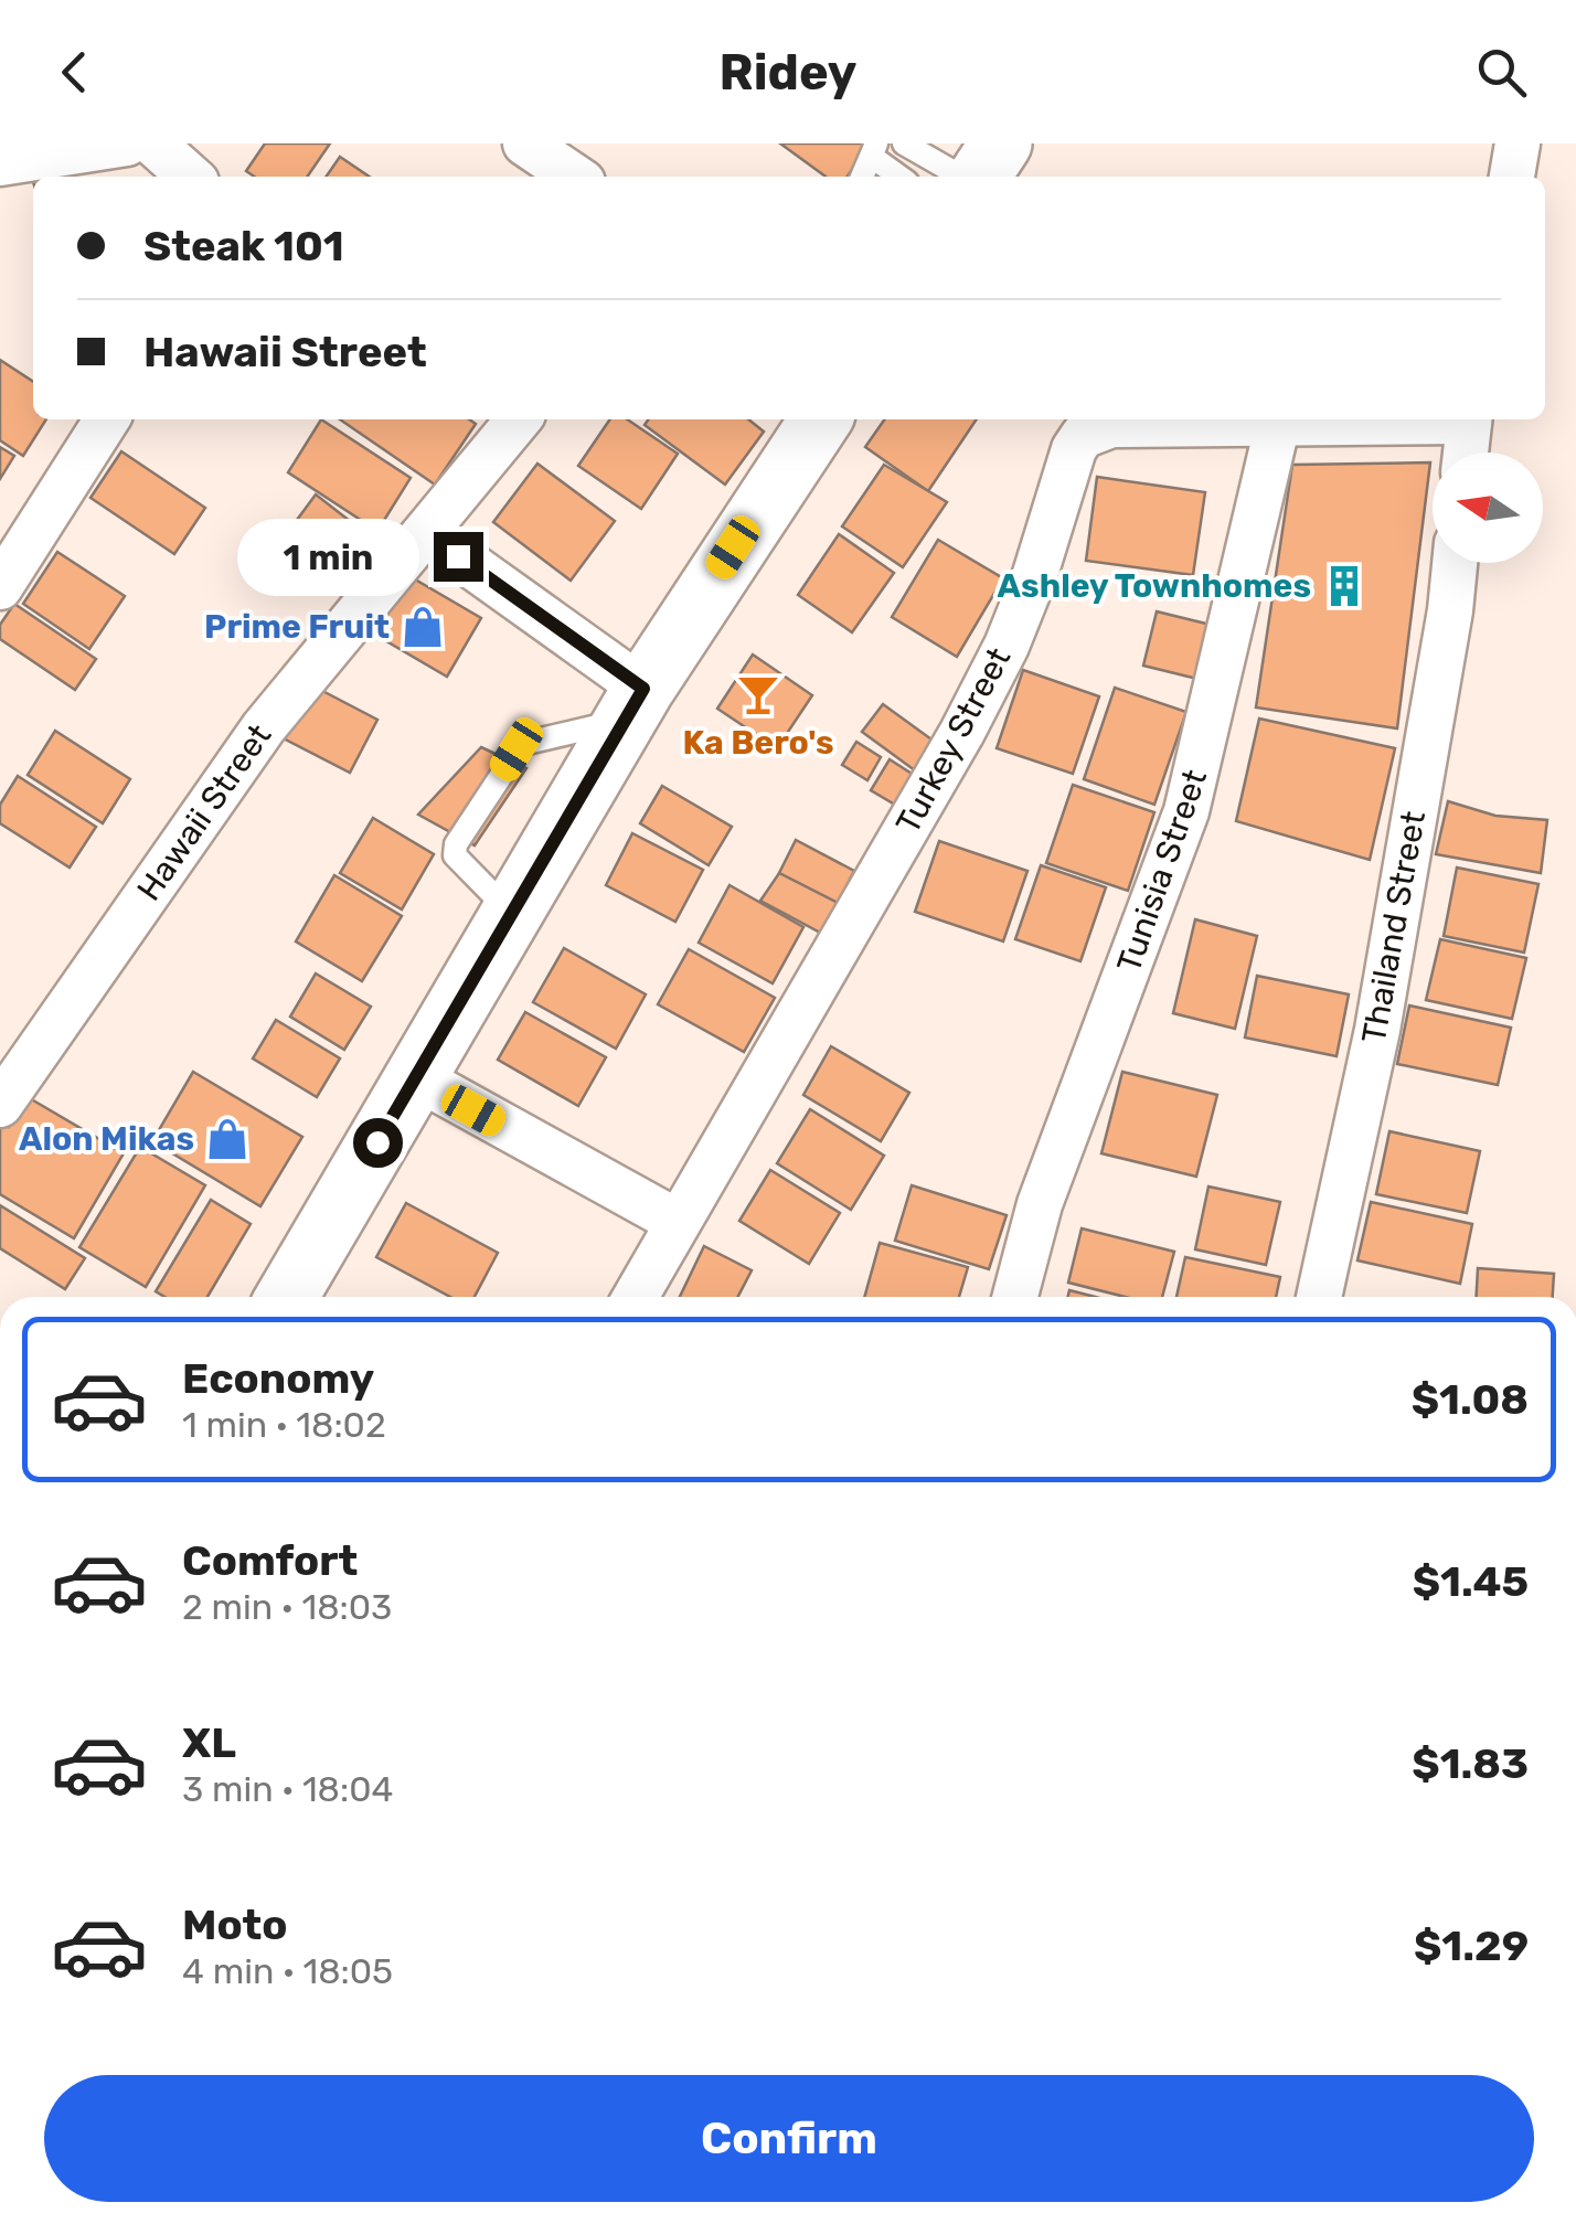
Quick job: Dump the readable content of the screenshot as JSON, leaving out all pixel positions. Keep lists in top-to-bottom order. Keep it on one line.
{"streets":{"street":["Turkey Street","Hawaii Street","Tunisia Street","Thailand Street"]},"crossings":[["Turkey Street","Tunisia Street"]],"places":{"building":["Ashley Townhomes"],"shop":["Prime Fruit","Alon Mikas"],"bar":["Ka Bero's"]},"north":"left","page":{"header":"Ridey","banner":["Steak 101","Hawaii Street"],"bubble":"1 min","list":[{"name":"Economy","note":"1 min · 18:02","value":"$1.08"},{"name":"Comfort","note":"2 min · 18:03","value":"$1.45"},{"name":"XL","note":"3 min · 18:04","value":"$1.83"},{"name":"Moto","note":"4 min · 18:05","value":"$1.29"}],"buttons":"Confirm"}}
